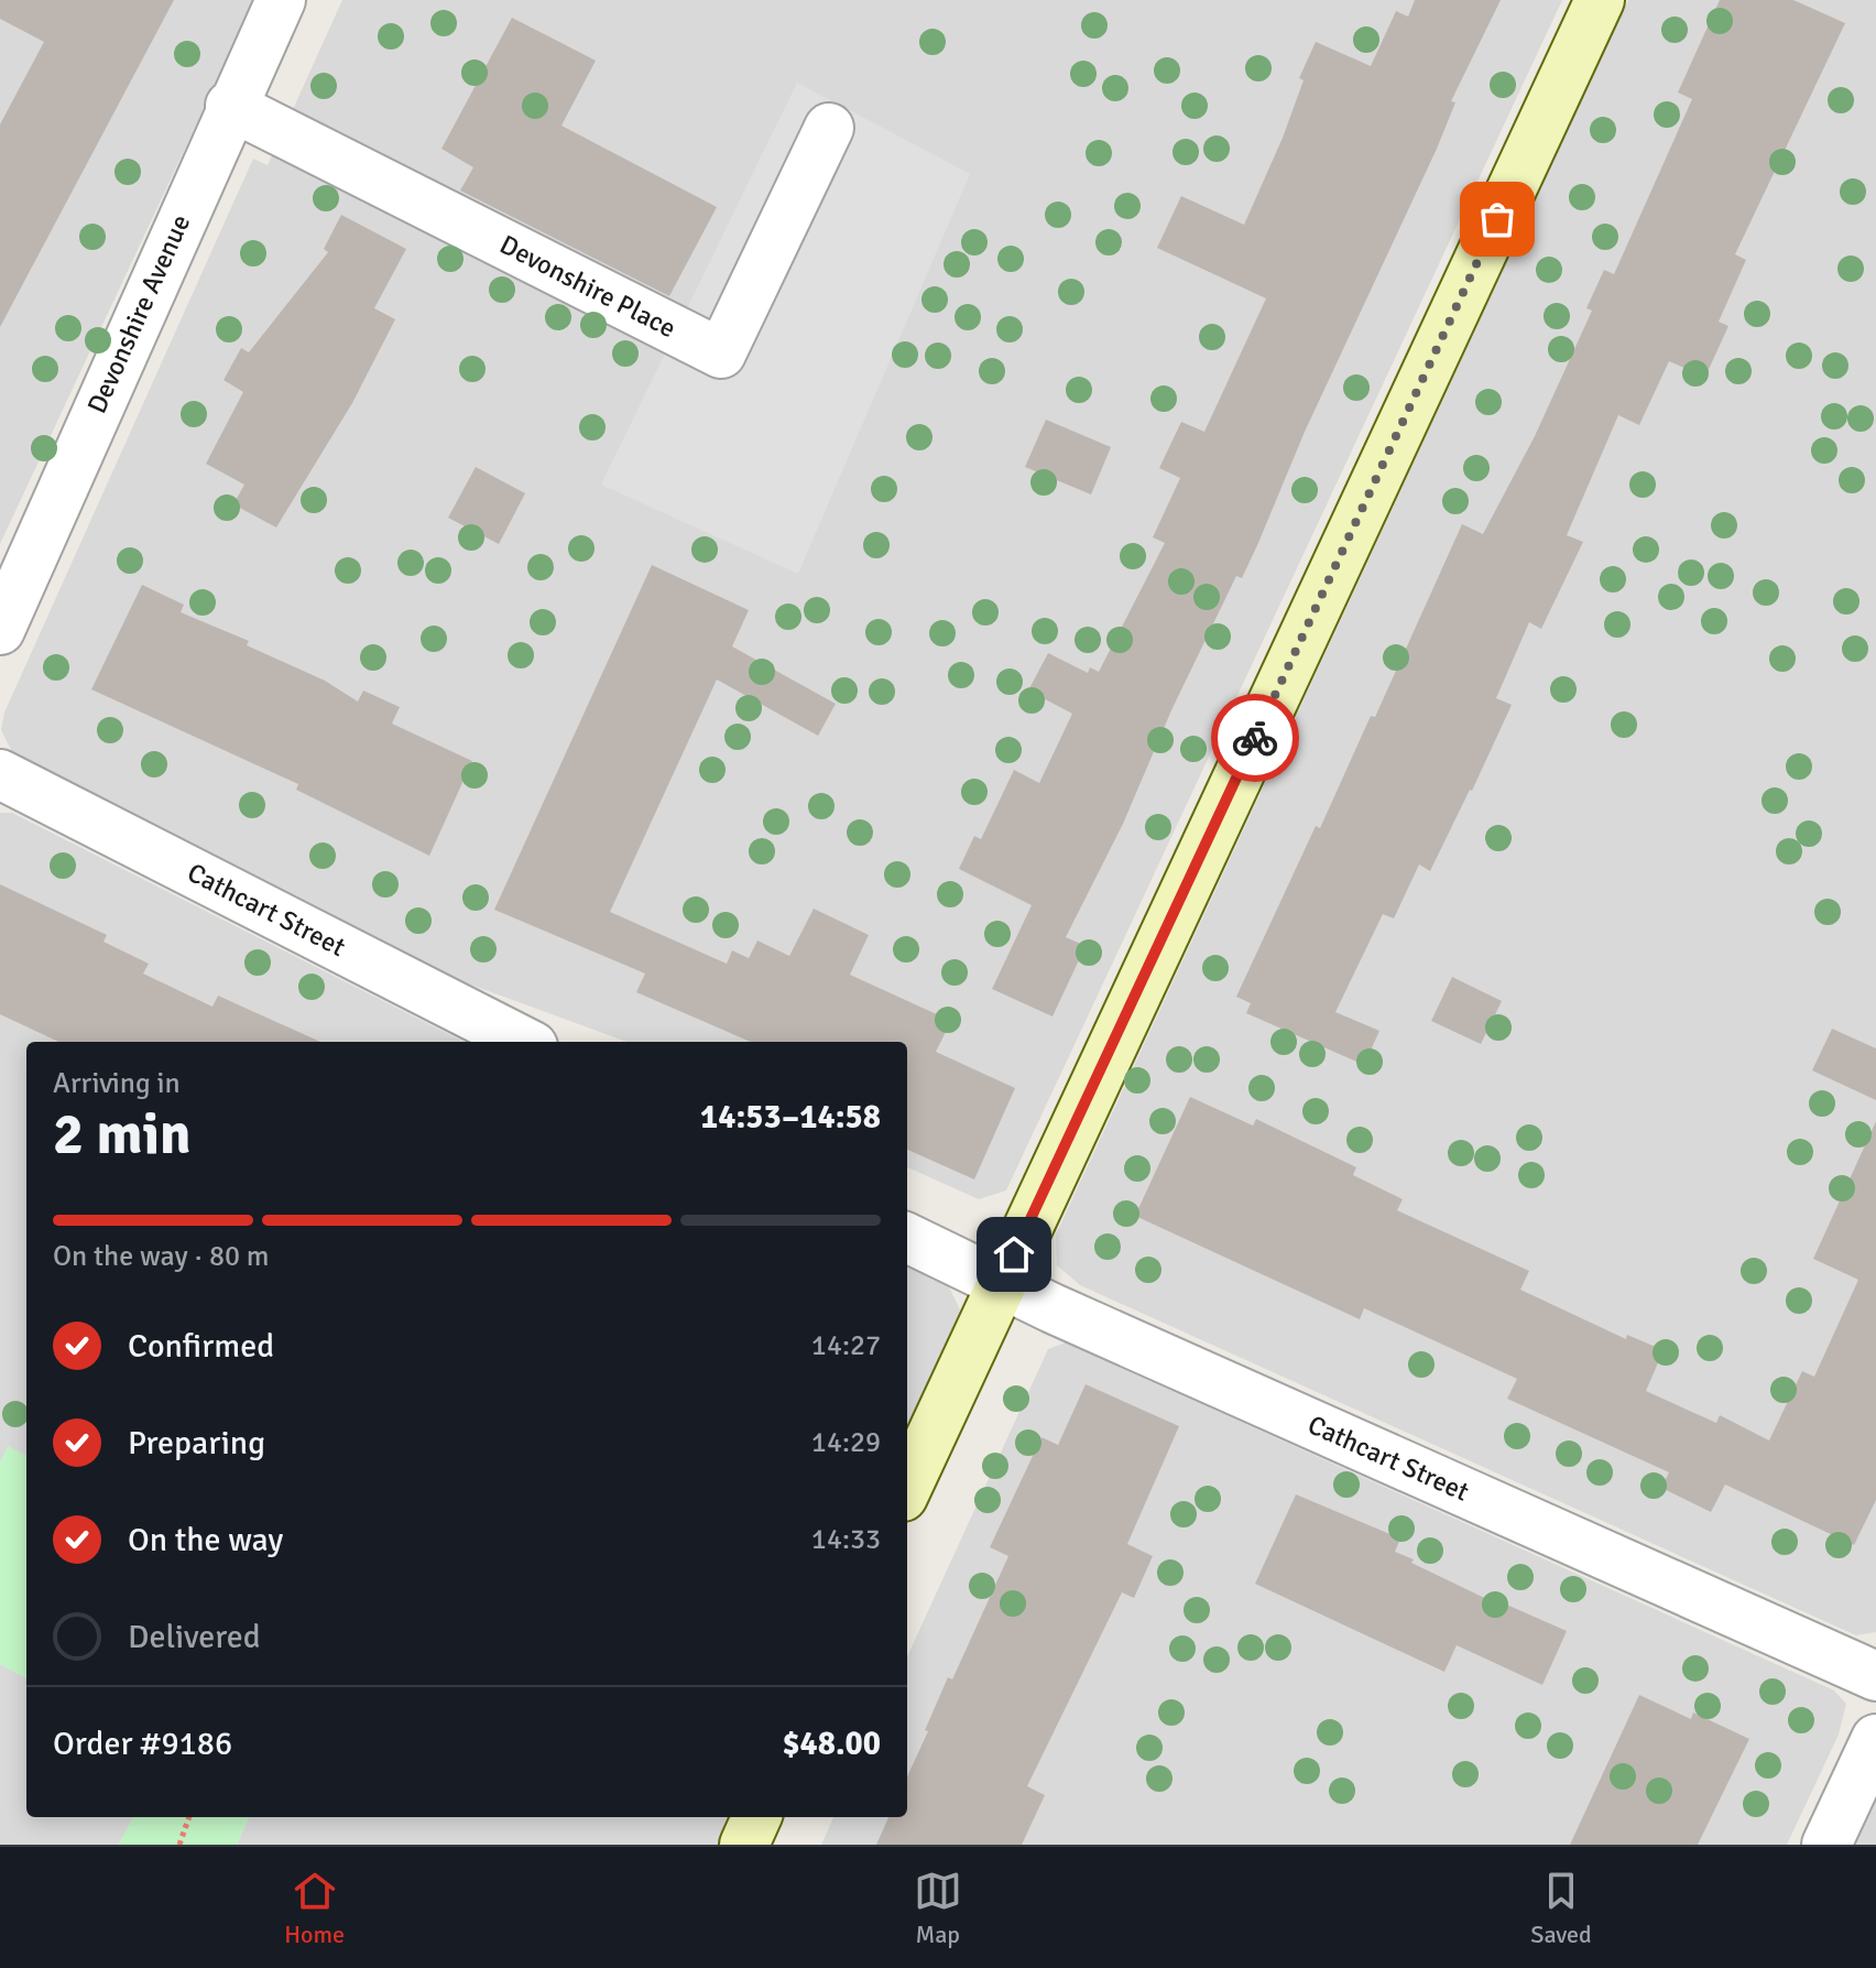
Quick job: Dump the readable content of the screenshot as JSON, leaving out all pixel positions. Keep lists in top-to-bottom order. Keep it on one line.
{"streets":{"street":["Devonshire Place","Devonshire Avenue","Cathcart Street"]},"crossings":[["Devonshire Place","Devonshire Avenue"]],"page":{"heading":["2 min","Arriving in","14:53–14:58"],"panel":["Order #9186","$48.00"],"bar":"On the way · 80 m","list":[["Confirmed","14:27"],["Preparing","14:29"],["On the way","14:33"],"Delivered"],"tabs":["Home","Map","Saved"]}}
